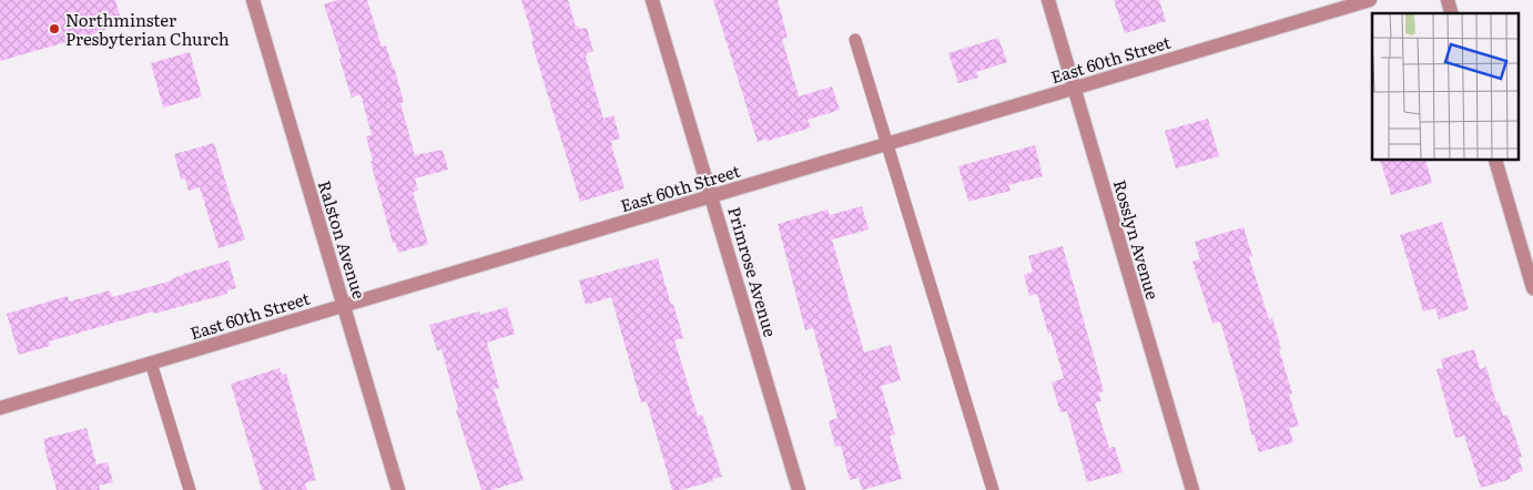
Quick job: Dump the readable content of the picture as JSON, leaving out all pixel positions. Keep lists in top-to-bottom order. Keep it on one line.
{"streets":{"street":["East 60th Street","Ralston Avenue","Rosslyn Avenue","Primrose Avenue"]},"crossings":[["East 60th Street","Ralston Avenue"],["East 60th Street","Rosslyn Avenue"],["East 60th Street","Primrose Avenue"]],"places":["Northminster Presbyterian Church"]}
